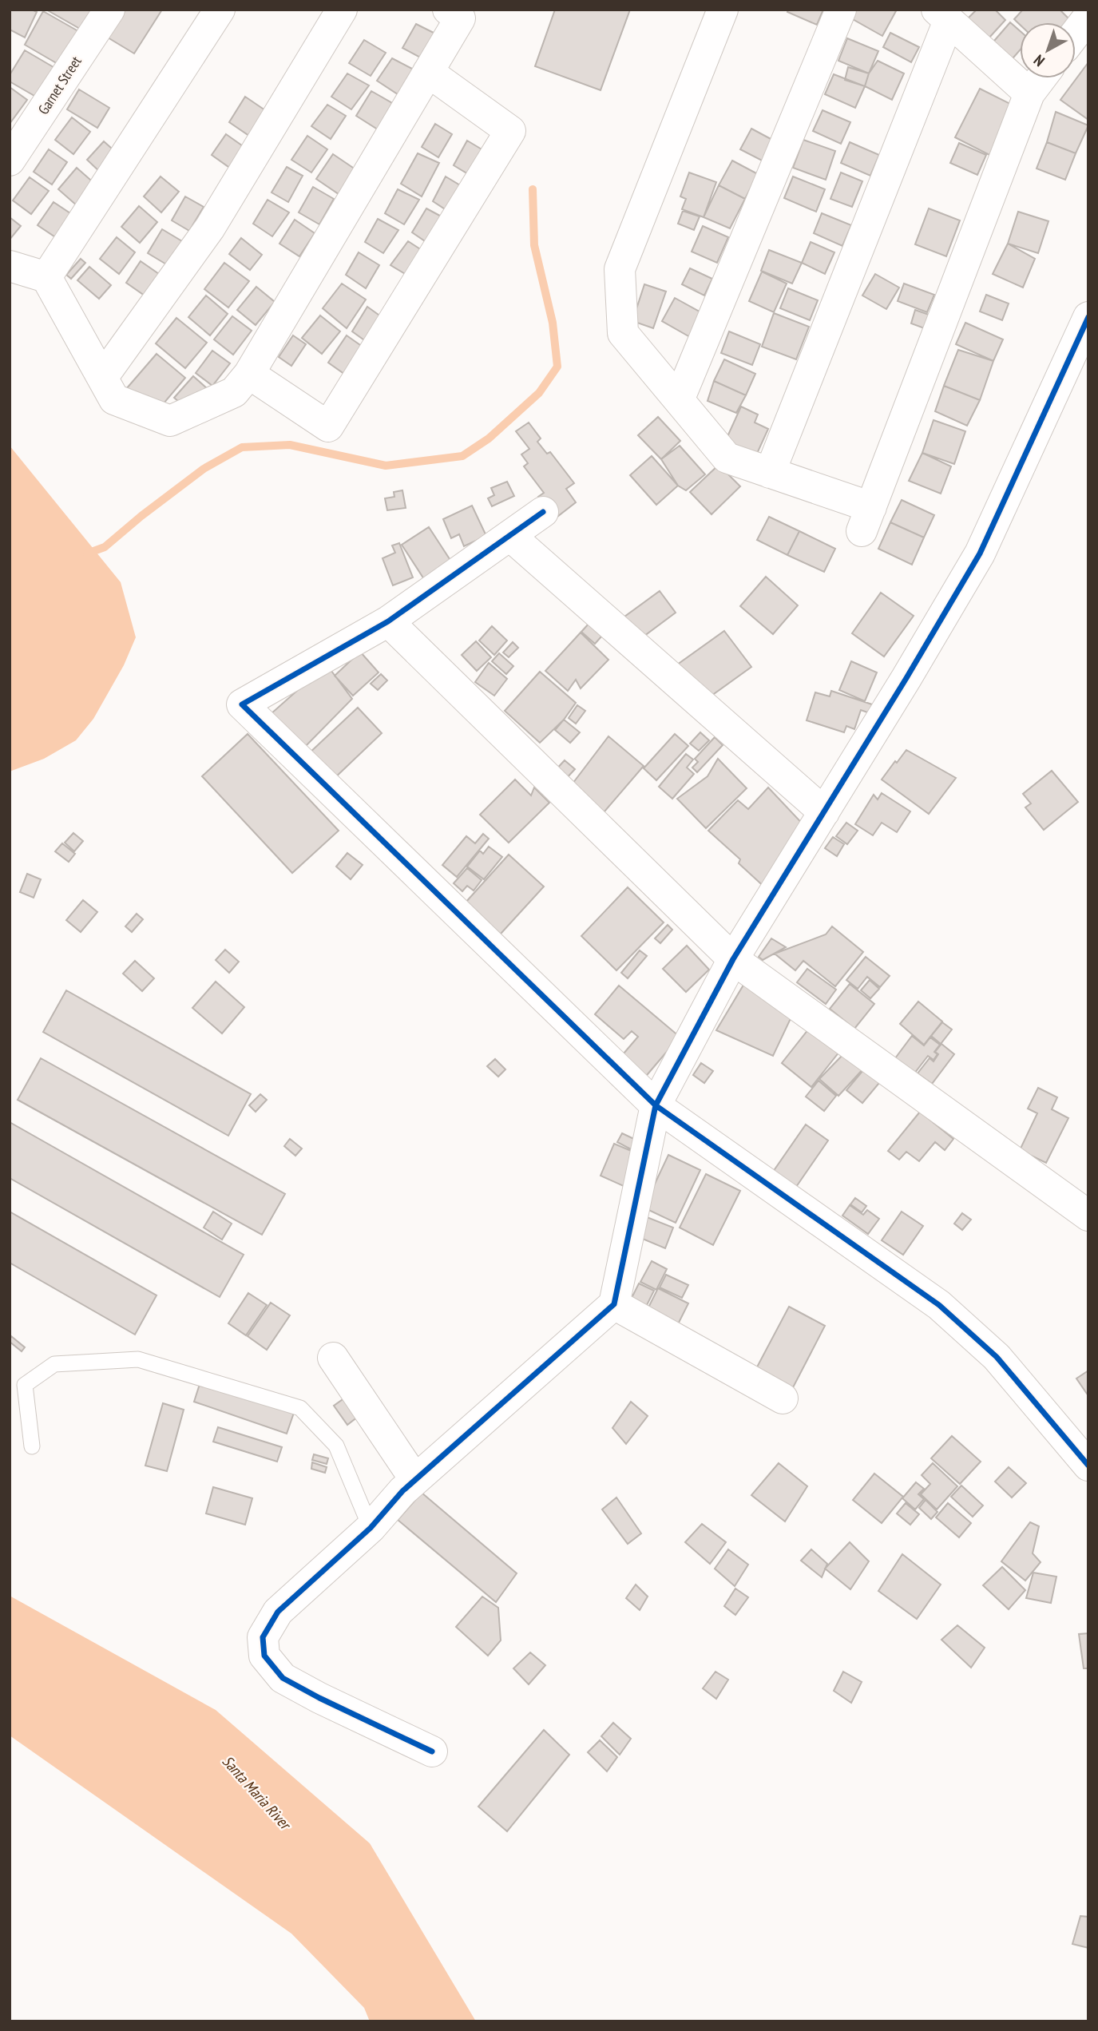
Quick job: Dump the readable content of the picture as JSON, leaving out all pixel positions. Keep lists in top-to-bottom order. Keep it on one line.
{"streets":{"street":["Garnet Street"]},"water":["Santa Maria River"],"north":"bottom left"}
